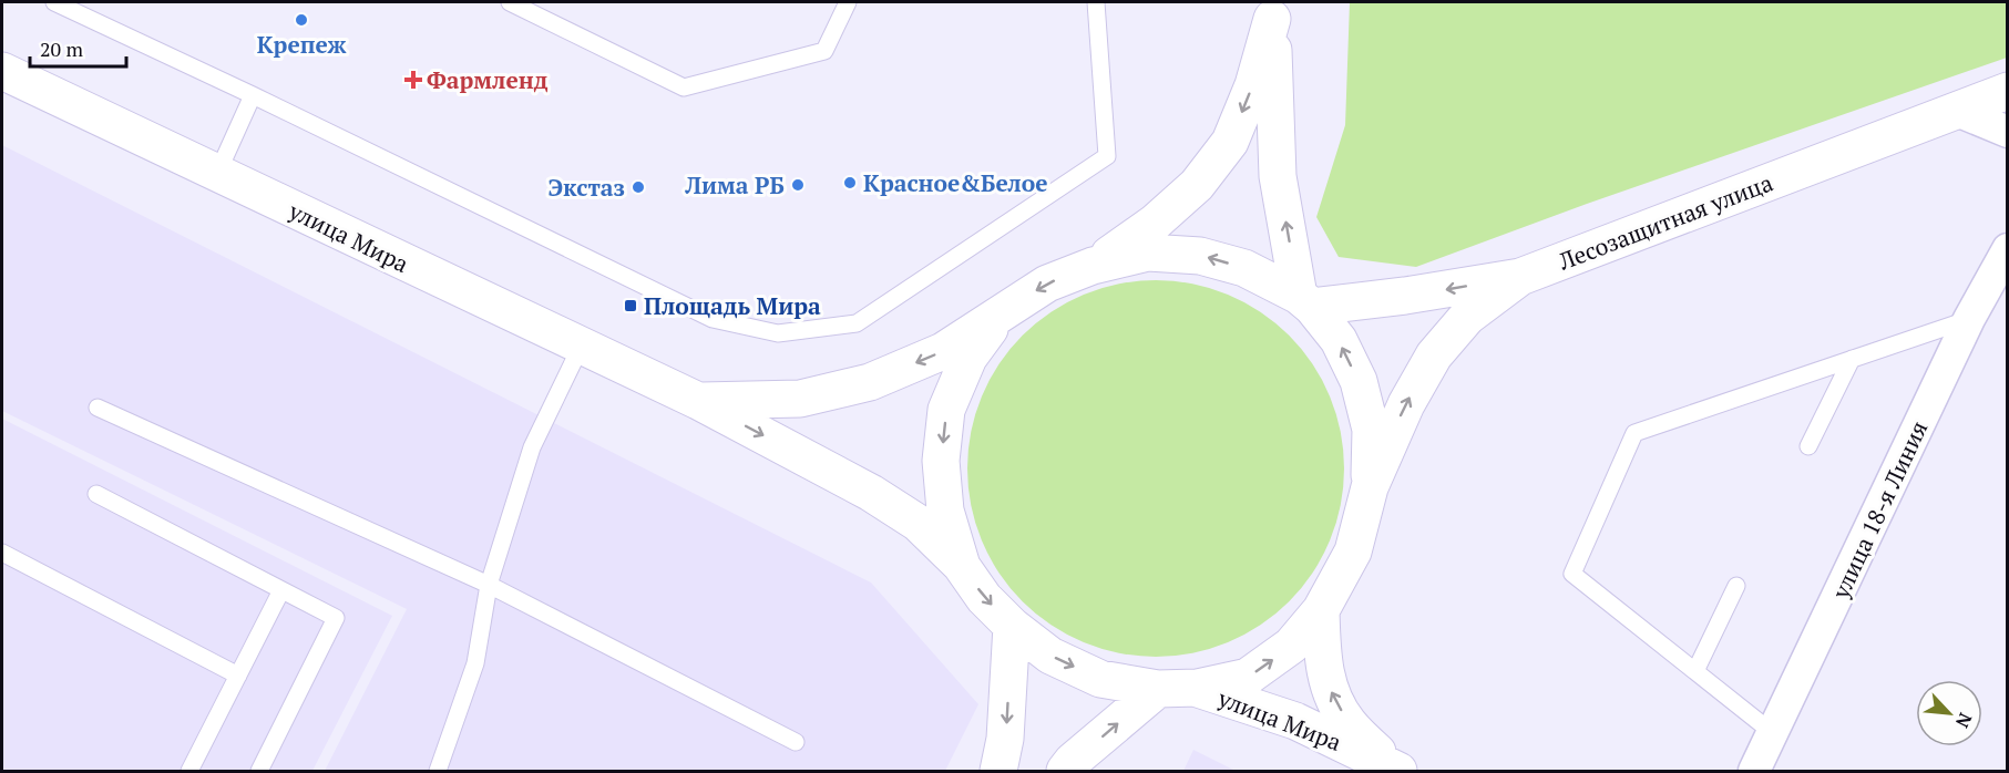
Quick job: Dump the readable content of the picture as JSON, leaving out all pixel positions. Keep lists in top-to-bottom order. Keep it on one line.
{"streets":{"main road":["Лесозащитная улица","улица Мира"],"street":["улица 18-я Линия"]},"places":{"other":["Крепеж","Красное&Белое","Лима РБ","Экстаз"],"health":["Фармленд"],"transit":["Площадь Мира"]},"scale_bar":"20 m","north":"bottom right"}
